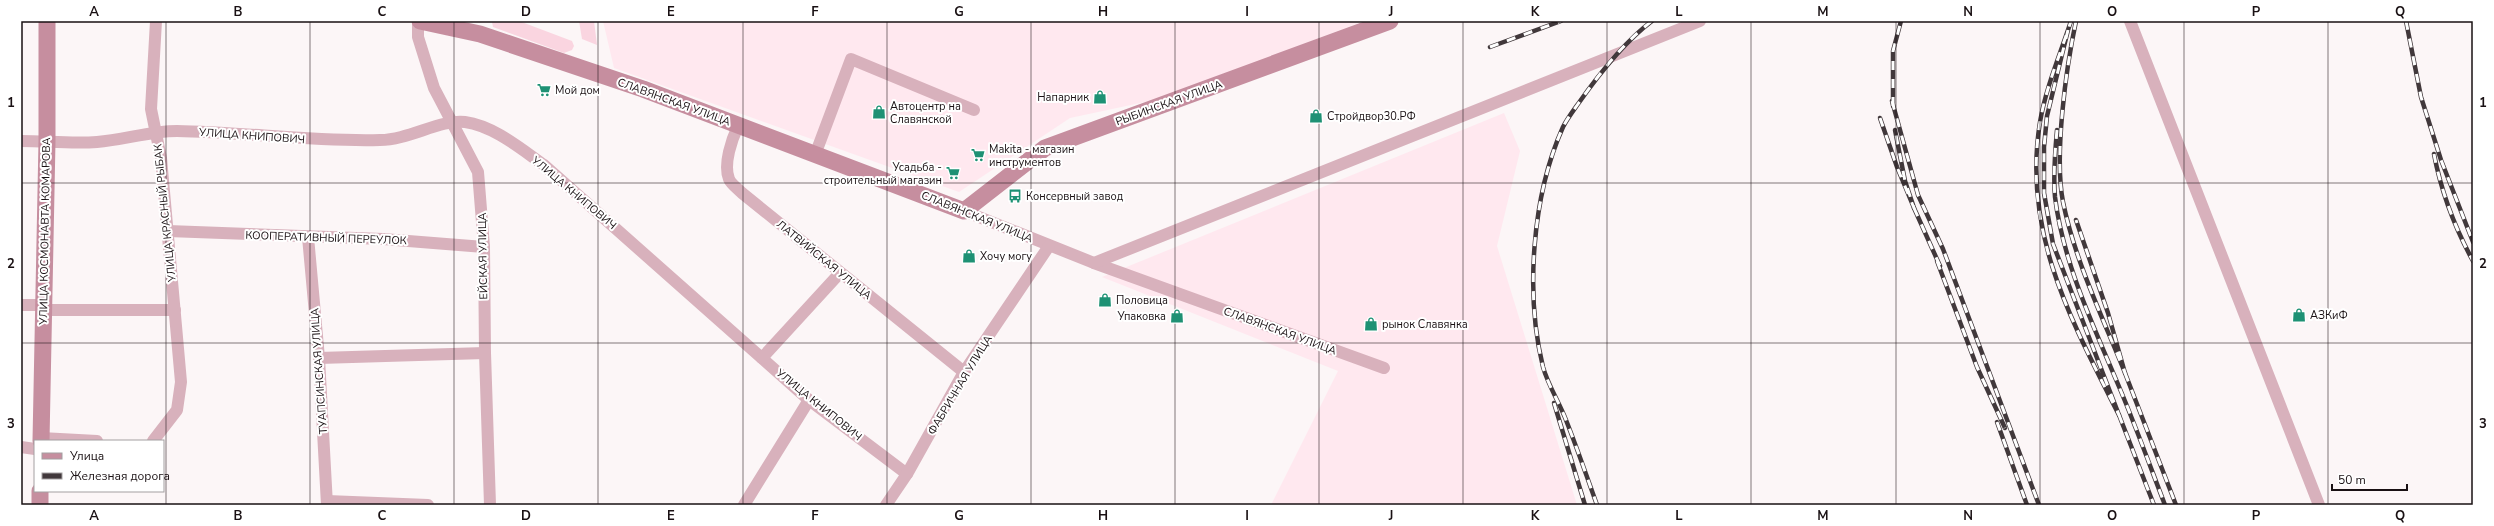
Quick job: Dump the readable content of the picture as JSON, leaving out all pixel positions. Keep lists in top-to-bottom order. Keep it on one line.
{"streets":{"main road":["СЛАВЯНСКАЯ УЛИЦА","РЫБИНСКАЯ УЛИЦА","УЛИЦА КОСМОНАВТА КОМАРОВА"],"street":["УЛИЦА КНИПОВИЧ","УЛИЦА КРАСНЫЙ РЫБАК","КООПЕРАТИВНЫЙ ПЕРЕУЛОК","ЕЙСКАЯ УЛИЦА","ЛАТВИЙСКАЯ УЛИЦА","ТУАПСИНСКАЯ УЛИЦА","ФАБРИЧНАЯ УЛИЦА"]},"crossings":[["СЛАВЯНСКАЯ УЛИЦА","РЫБИНСКАЯ УЛИЦА"],["СЛАВЯНСКАЯ УЛИЦА","ЕЙСКАЯ УЛИЦА"],["СЛАВЯНСКАЯ УЛИЦА","ЛАТВИЙСКАЯ УЛИЦА"],["СЛАВЯНСКАЯ УЛИЦА","ФАБРИЧНАЯ УЛИЦА"],["УЛИЦА КНИПОВИЧ","УЛИЦА КРАСНЫЙ РЫБАК"],["УЛИЦА КНИПОВИЧ","УЛИЦА КОСМОНАВТА КОМАРОВА"],["УЛИЦА КНИПОВИЧ","ЕЙСКАЯ УЛИЦА"],["УЛИЦА КНИПОВИЧ","ФАБРИЧНАЯ УЛИЦА"],["УЛИЦА КРАСНЫЙ РЫБАК","КООПЕРАТИВНЫЙ ПЕРЕУЛОК"],["КООПЕРАТИВНЫЙ ПЕРЕУЛОК","ЕЙСКАЯ УЛИЦА"],["КООПЕРАТИВНЫЙ ПЕРЕУЛОК","ТУАПСИНСКАЯ УЛИЦА"],["ЛАТВИЙСКАЯ УЛИЦА","ФАБРИЧНАЯ УЛИЦА"]],"places":{"supermarket":["Мой дом","Makita - магазин инструментов","Усадьба - строительный магазин"],"shop":["Напарник","Автоцентр на Славянской","Стройдвор30.РФ","Хочу могу","Половица","АЗКиФ","Упаковка","рынок Славянка"],"bus stop":["Консервный завод"]},"legend":["Улица","Железная дорога"],"scale_bar":"50 m","grid":{"columns":["A","B","C","D","E","F","G","H","I","J","K","L","M","N","O","P","Q"],"rows":["1","2","3"]}}
